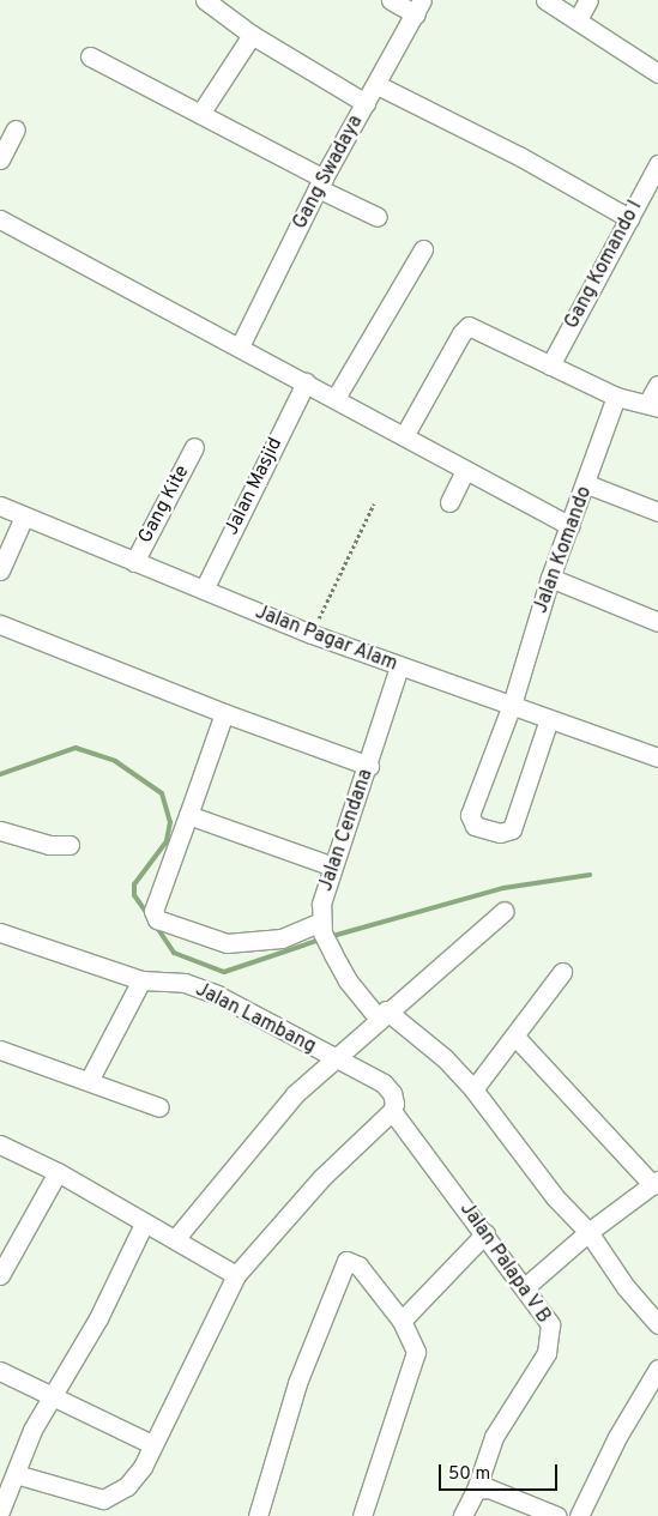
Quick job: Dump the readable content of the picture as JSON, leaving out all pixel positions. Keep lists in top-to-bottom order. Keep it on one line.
{"streets":{"street":["Gang Swadaya","Gang Komando I","Jalan Masjid","Gang Kite","Jalan Komando","Jalan Pagar Alam","Jalan Cendana","Jalan Lambang","Jalan Palapa V B"]},"crossings":[["Jalan Masjid","Jalan Pagar Alam"],["Gang Kite","Jalan Pagar Alam"],["Jalan Komando","Jalan Pagar Alam"],["Jalan Pagar Alam","Jalan Cendana"],["Jalan Lambang","Jalan Palapa V B"]],"scale_bar":"50 m"}
